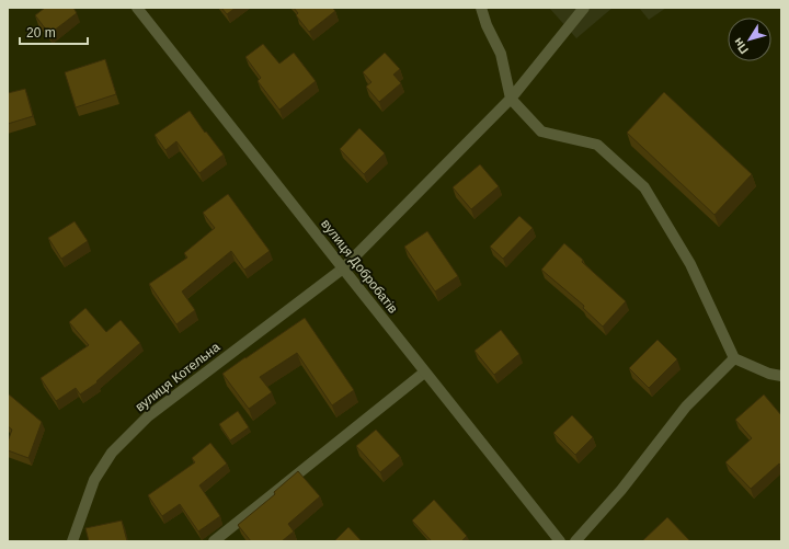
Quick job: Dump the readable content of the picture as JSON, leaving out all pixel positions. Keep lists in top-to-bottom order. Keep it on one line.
{"streets":{"street":["вулиця Добробатів","вулиця Котельна"]},"crossings":[["вулиця Добробатів","вулиця Котельна"]],"scale_bar":"20 m","north":"bottom left"}
